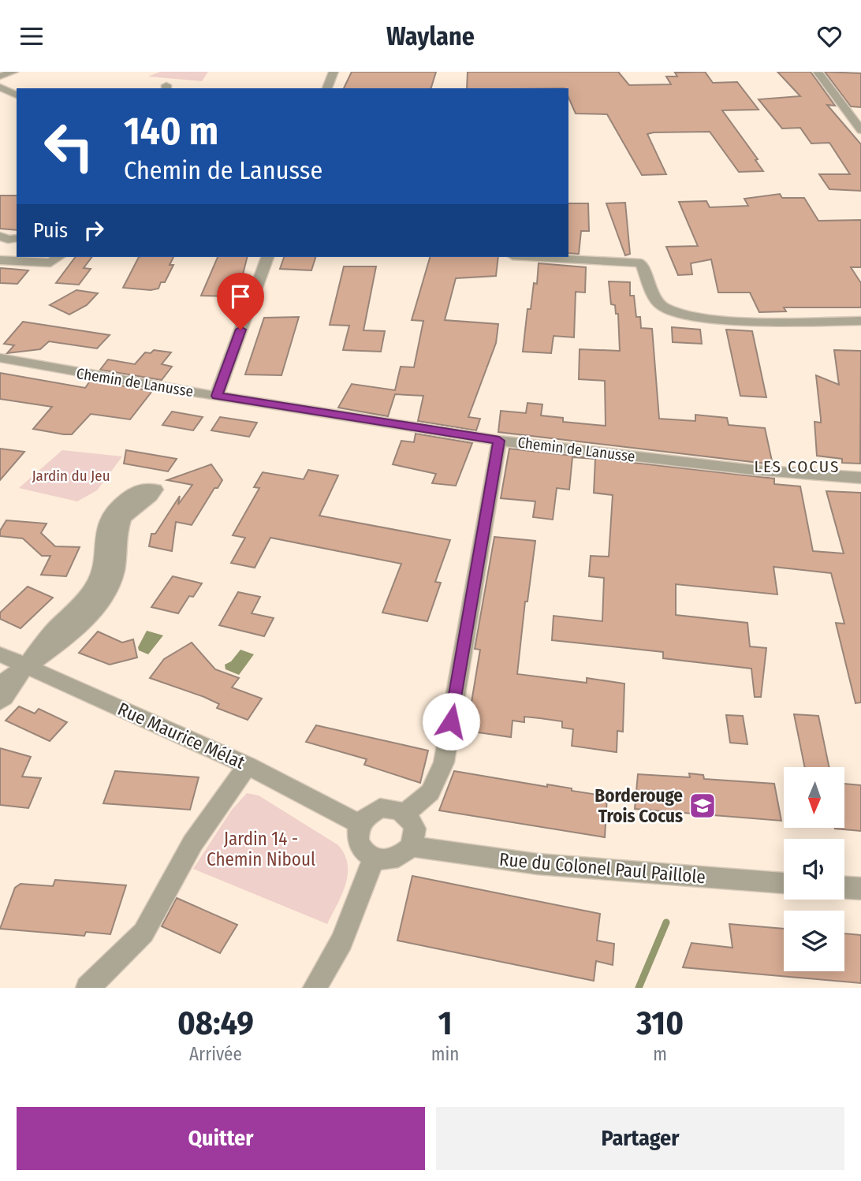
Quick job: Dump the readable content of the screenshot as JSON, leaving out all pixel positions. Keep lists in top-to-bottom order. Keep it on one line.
{"streets":{"street":["Chemin de Lanusse","Rue Maurice Mélat","Rue du Colonel Paul Paillole"]},"crossings":[["Rue Maurice Mélat","Rue du Colonel Paul Paillole"]],"districts":["LES COCUS"],"parks":["Jardin du Jeu","Jardin 14 - Chemin Niboul"],"places":{"school or university":["Borderouge Trois Cocus"]},"north":"bottom","page":{"header":"Waylane","turn":["140 m","Chemin de Lanusse"],"then":"Puis","eta":["08:49","Arrivée","1","min","310","m"],"buttons":["Quitter","Partager"]}}
